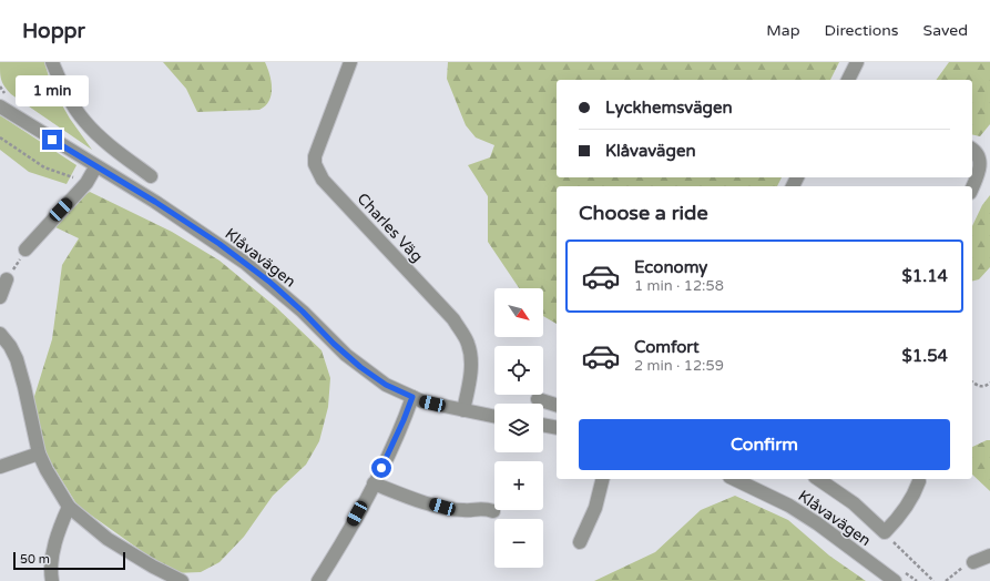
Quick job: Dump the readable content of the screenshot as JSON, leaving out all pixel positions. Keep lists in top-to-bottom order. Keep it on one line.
{"streets":{"street":["Charles Väg","Klåvavägen"]},"crossings":[["Charles Väg","Klåvavägen"]],"scale_bar":"50 m","north":"bottom right","page":{"header":"Hoppr","nav":["Map","Directions","Saved"],"bubble":"1 min","banner":["Lyckhemsvägen","Klåvavägen"],"heading":"Choose a ride","list":[{"name":"Economy","note":"1 min · 12:58","value":"$1.14"},{"name":"Comfort","note":"2 min · 12:59","value":"$1.54"}],"map_buttons":["+","−"],"buttons":"Confirm","scale":"50 m"}}
